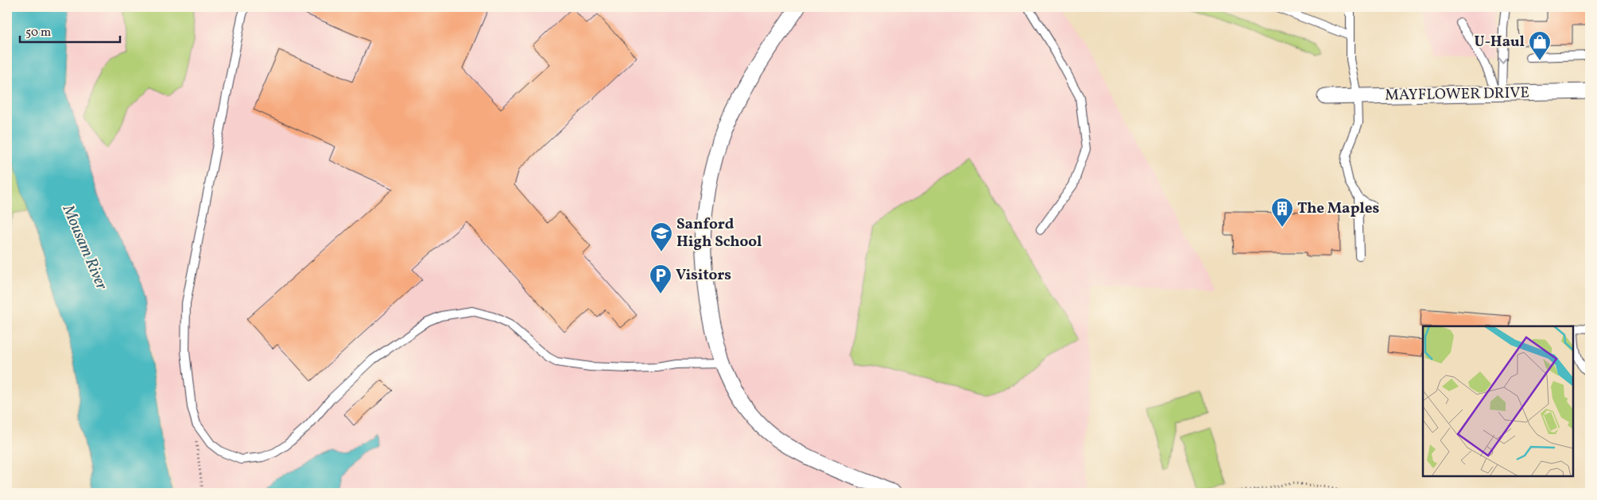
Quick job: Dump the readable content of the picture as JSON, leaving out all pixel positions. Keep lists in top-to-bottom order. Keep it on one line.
{"streets":{"street":["MAYFLOWER DRIVE"]},"water":["Mousam River"],"places":{"shop":["U-Haul"],"building":["The Maples"],"school or university":["Sanford High School"],"parking":["Visitors"]},"scale_bar":"50 m"}
